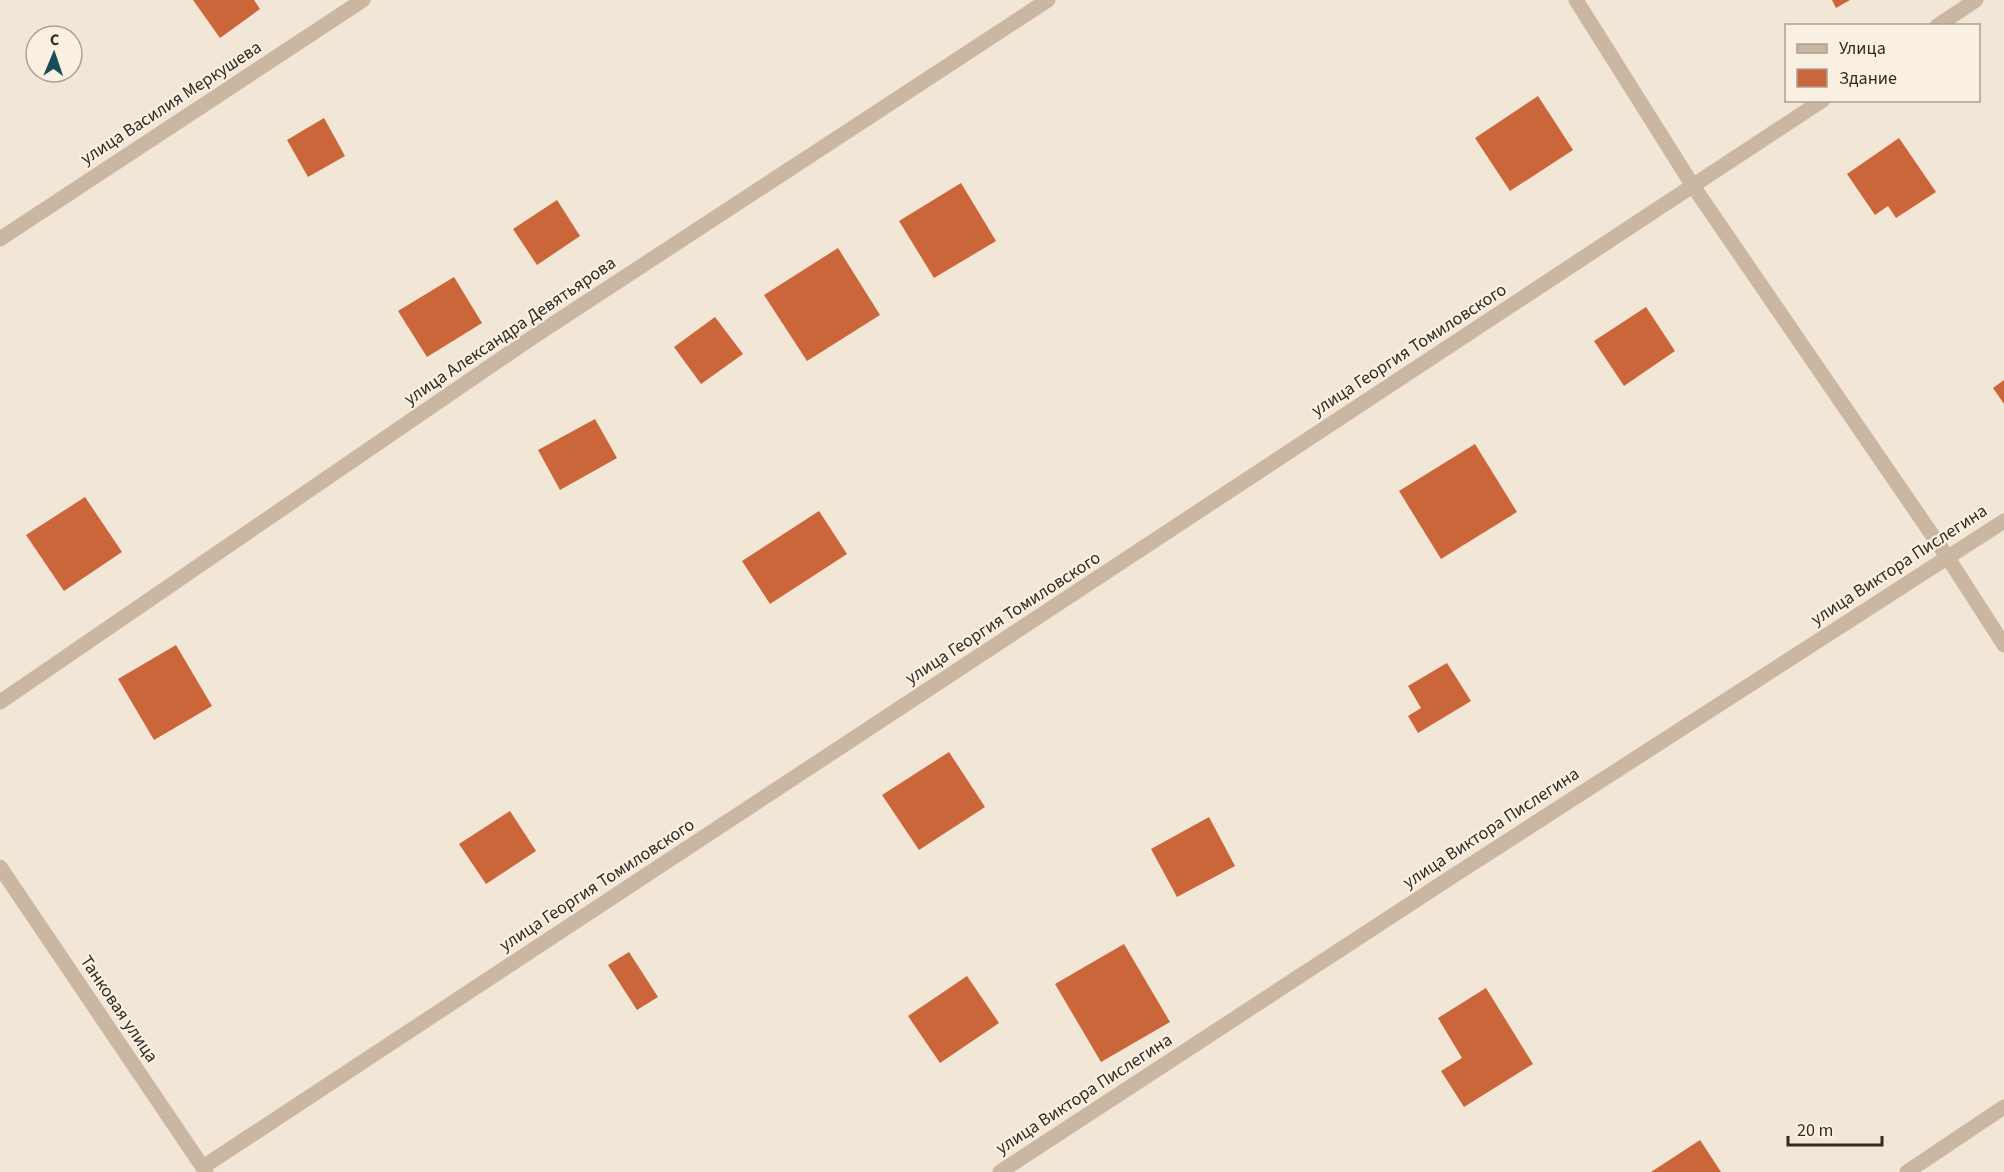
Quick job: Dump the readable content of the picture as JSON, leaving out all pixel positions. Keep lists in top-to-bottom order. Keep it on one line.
{"streets":{"street":["улица Василия Меркушева","улица Александра Девятьярова","улица Георгия Томиловского","улица Виктора Пислегина","Танковая улица"]},"crossings":[["улица Георгия Томиловского","Танковая улица"]],"legend":["Улица","Здание"],"scale_bar":"20 m","north":"top"}
